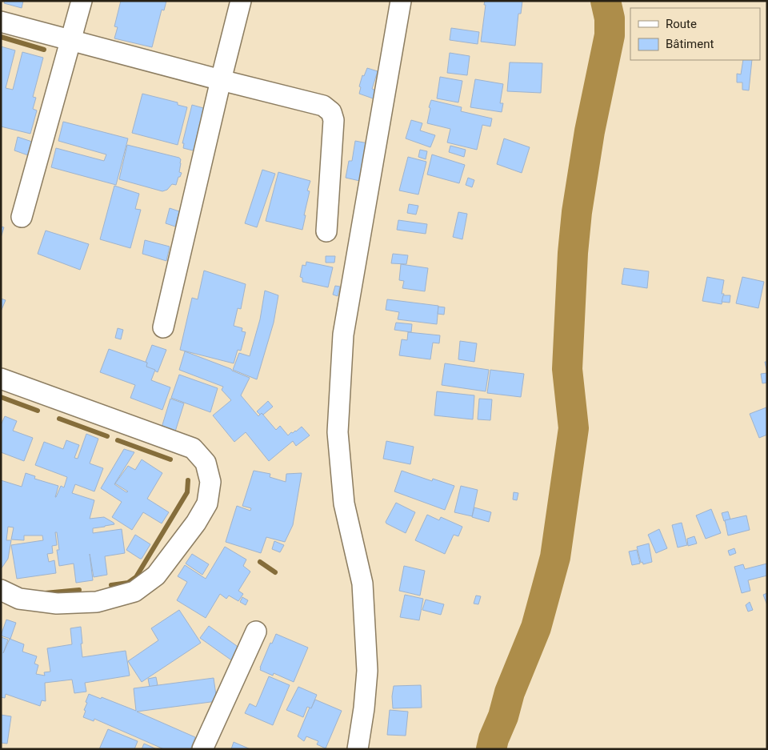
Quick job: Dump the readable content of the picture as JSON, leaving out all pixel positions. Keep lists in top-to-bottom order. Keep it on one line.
{"legend":["Route","Bâtiment"]}
